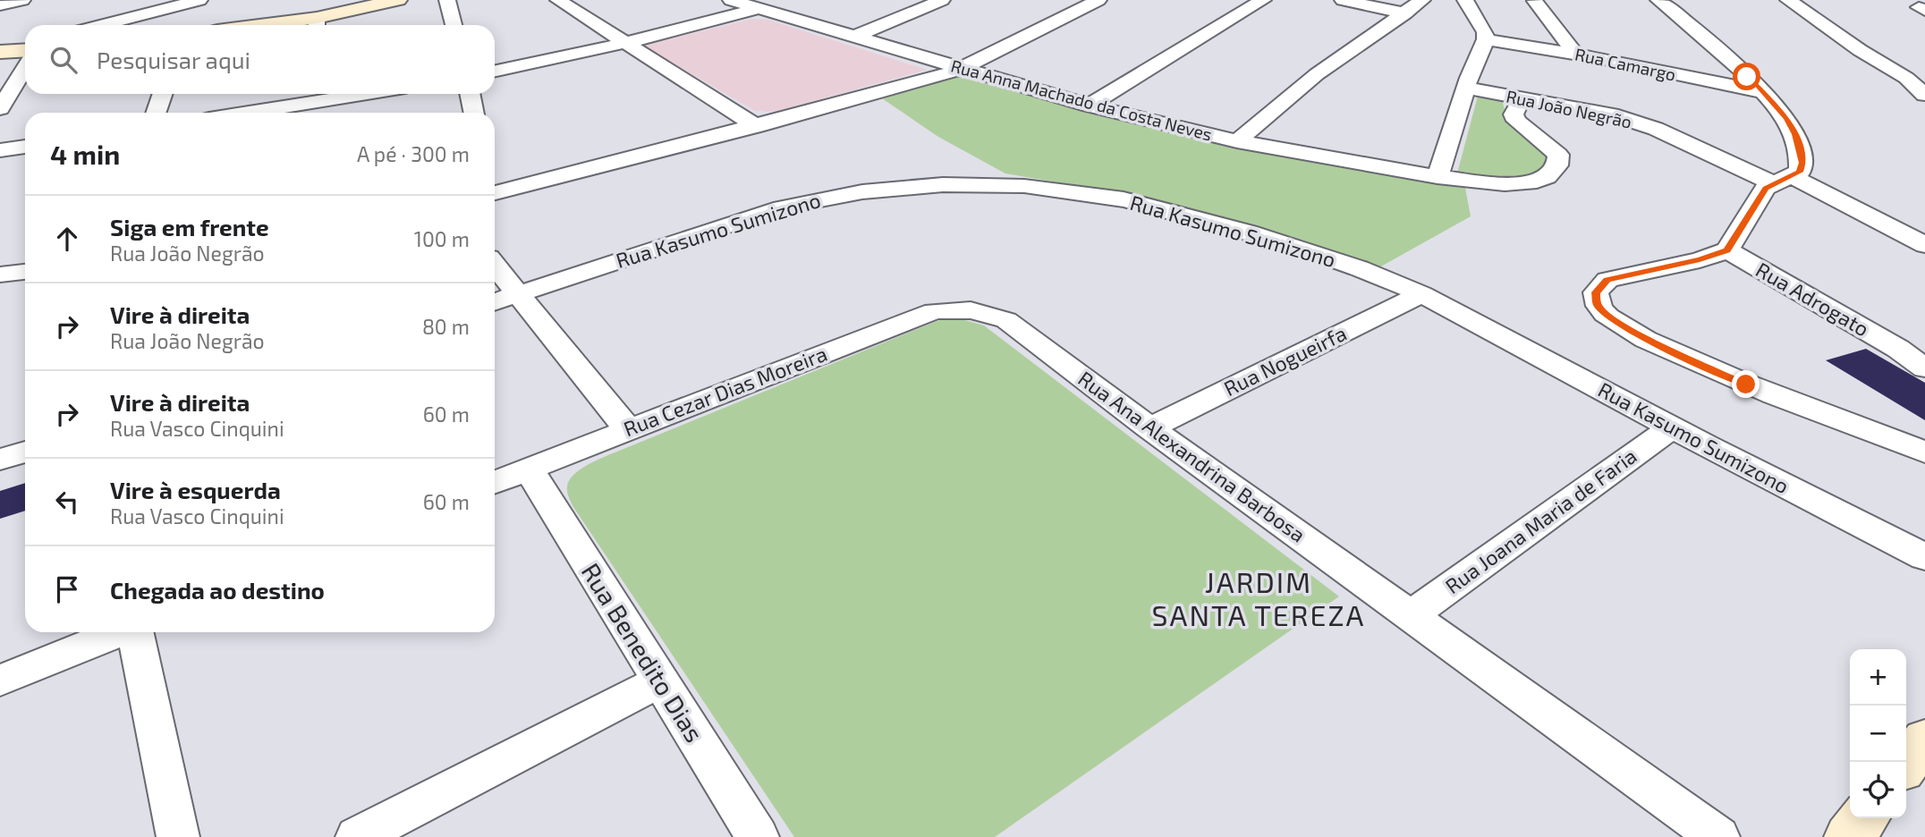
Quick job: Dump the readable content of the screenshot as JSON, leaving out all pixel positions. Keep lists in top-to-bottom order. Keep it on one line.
{"streets":{"street":["Rua Camargo","Rua Anna Machado da Costa Neves","Rua João Negrão","Rua Kasumo Sumizono","Rua Adrogato","Rua Nogueirfa","Rua Cezar Dias Moreira","Rua Ana Alexandrina Barbosa","Rua Joana Maria de Faria","Rua Benedito Dias"]},"crossings":[["Rua Anna Machado da Costa Neves","Rua João Negrão"],["Rua Kasumo Sumizono","Rua Nogueirfa"],["Rua Kasumo Sumizono","Rua Joana Maria de Faria"],["Rua Nogueirfa","Rua Ana Alexandrina Barbosa"],["Rua Cezar Dias Moreira","Rua Ana Alexandrina Barbosa"],["Rua Cezar Dias Moreira","Rua Benedito Dias"],["Rua Ana Alexandrina Barbosa","Rua Joana Maria de Faria"]],"districts":["JARDIM SANTA TEREZA"],"page":{"search":"Pesquisar aqui","heading":["4 min","A pé · 300 m"],"list":[["Siga em frente","Rua João Negrão","100 m"],["Vire à direita","Rua João Negrão","80 m"],["Vire à direita","Rua Vasco Cinquini","60 m"],["Vire à esquerda","Rua Vasco Cinquini","60 m"],"Chegada ao destino"],"map_buttons":["+","−"]}}
